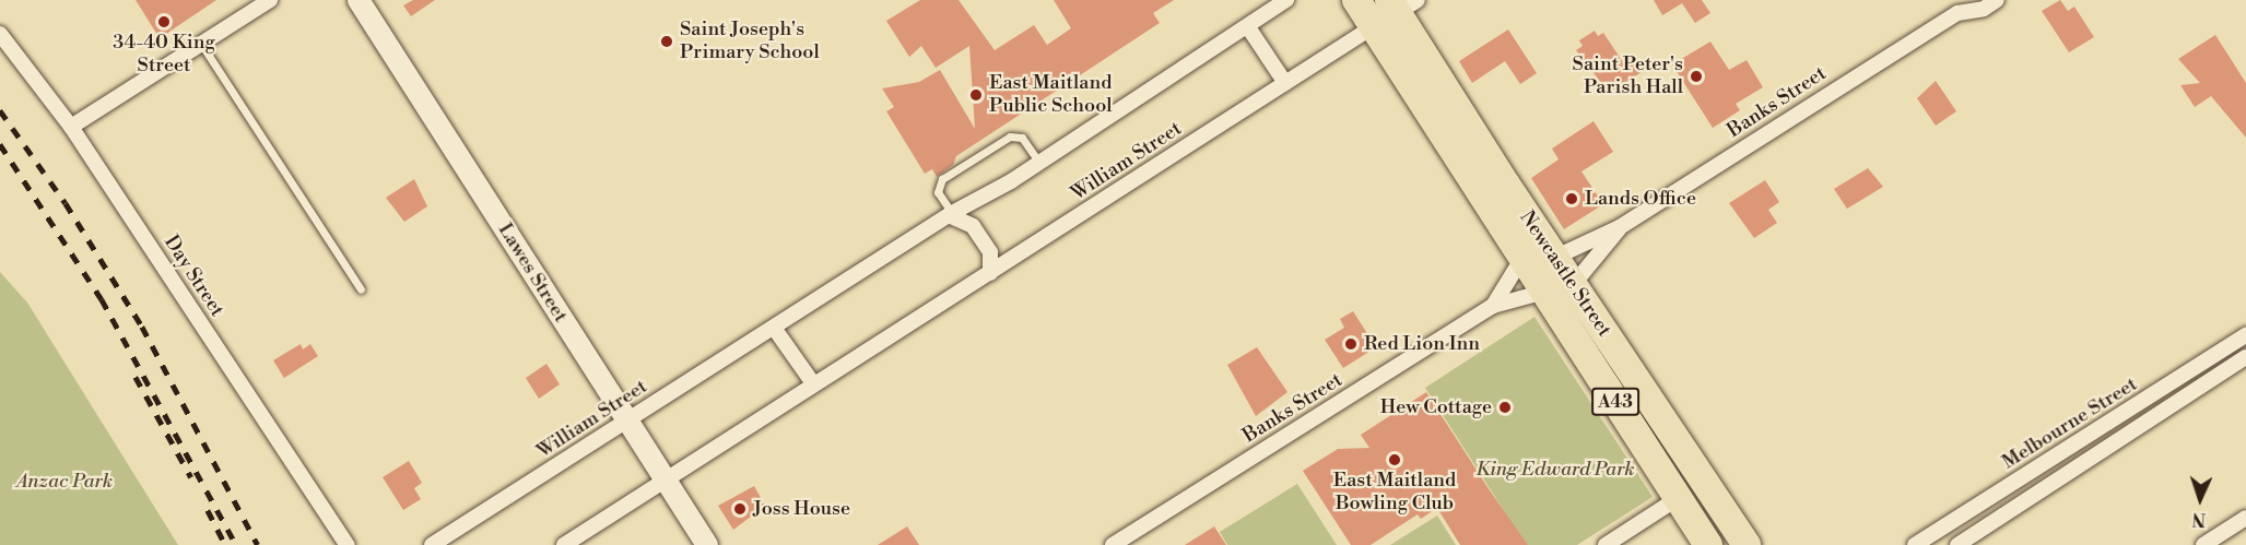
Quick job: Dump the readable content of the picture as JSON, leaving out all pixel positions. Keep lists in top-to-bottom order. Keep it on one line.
{"streets":{"highway":["Newcastle Street","A43"],"main road":["Lawes Street"],"street":["Banks Street","William Street","Day Street","Melbourne Street"]},"crossings":[["Banks Street","Newcastle Street"],["William Street","Lawes Street"],["William Street","Newcastle Street"]],"parks":["King Edward Park","Anzac Park"],"places":["34-40 King Street","Saint Joseph's Primary School","Saint Peter's Parish Hall","East Maitland Public School","Lands Office","Red Lion Inn","Hew Cottage","East Maitland Bowling Club","Joss House"],"north":"bottom"}
